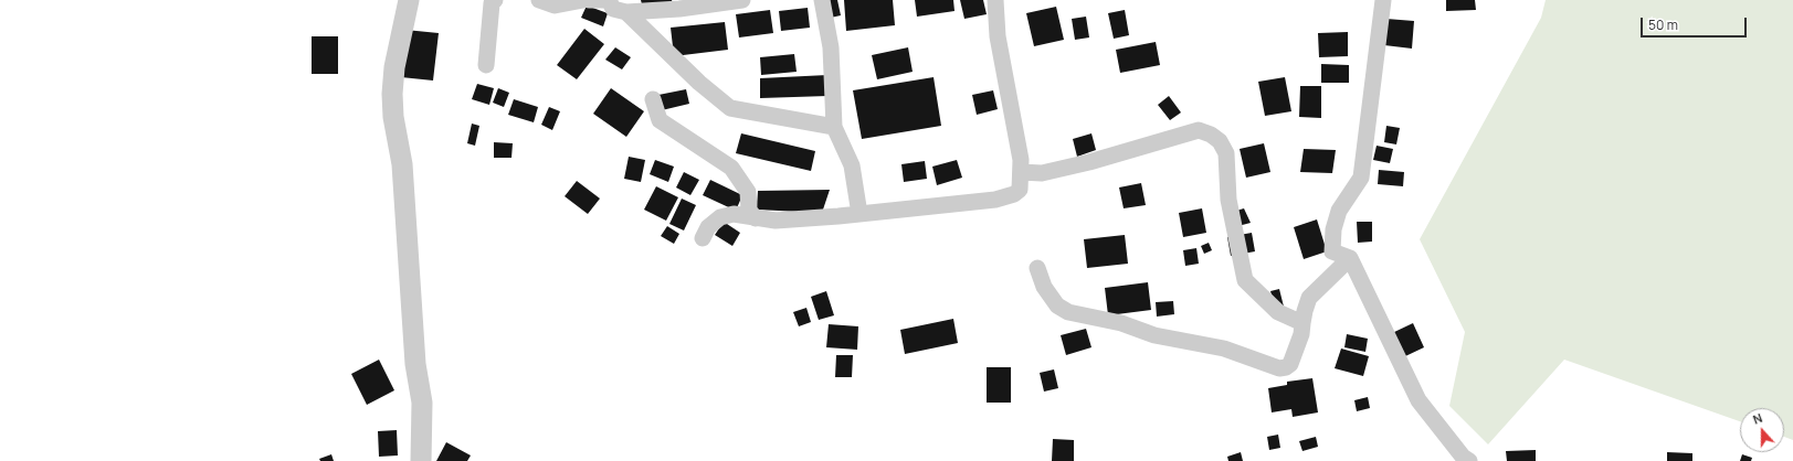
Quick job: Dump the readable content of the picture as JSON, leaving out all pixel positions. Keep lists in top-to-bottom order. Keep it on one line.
{"scale_bar":"50 m","north":"top"}
